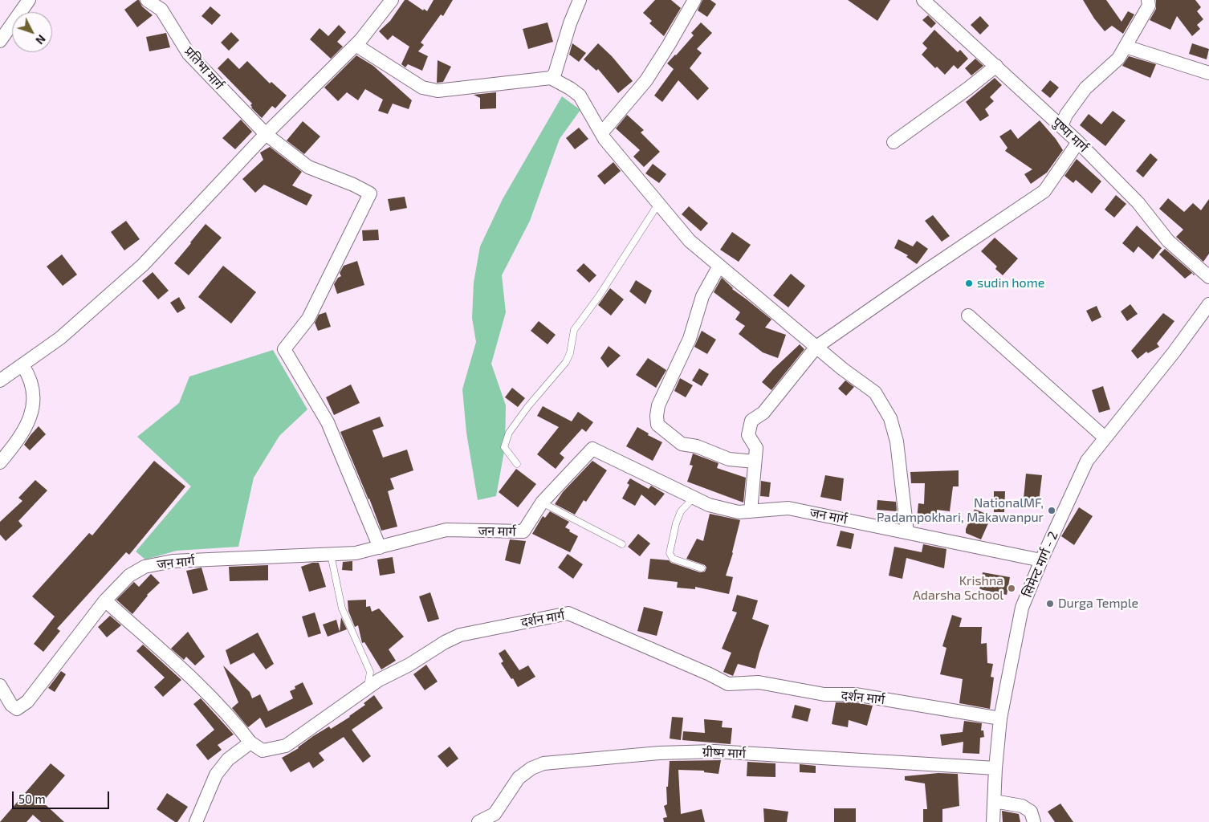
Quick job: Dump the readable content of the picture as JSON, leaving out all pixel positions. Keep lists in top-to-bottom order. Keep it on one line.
{"streets":{"street":["प्रतिभा मार्ग","पुष्पा मार्ग","जन मार्ग","सिमेन्ट मार्ग - 2","दर्शन मार्ग","ग्रीष्म मार्ग"]},"crossings":[["प्रतिभा मार्ग","जन मार्ग"],["जन मार्ग","सिमेन्ट मार्ग - 2"],["सिमेन्ट मार्ग - 2","दर्शन मार्ग"],["सिमेन्ट मार्ग - 2","ग्रीष्म मार्ग"]],"places":["sudin home","NationalMF, Padampokhari, Makawanpur","Krishna Adarsha School","Durga Temple"],"scale_bar":"50 m","north":"bottom right"}
